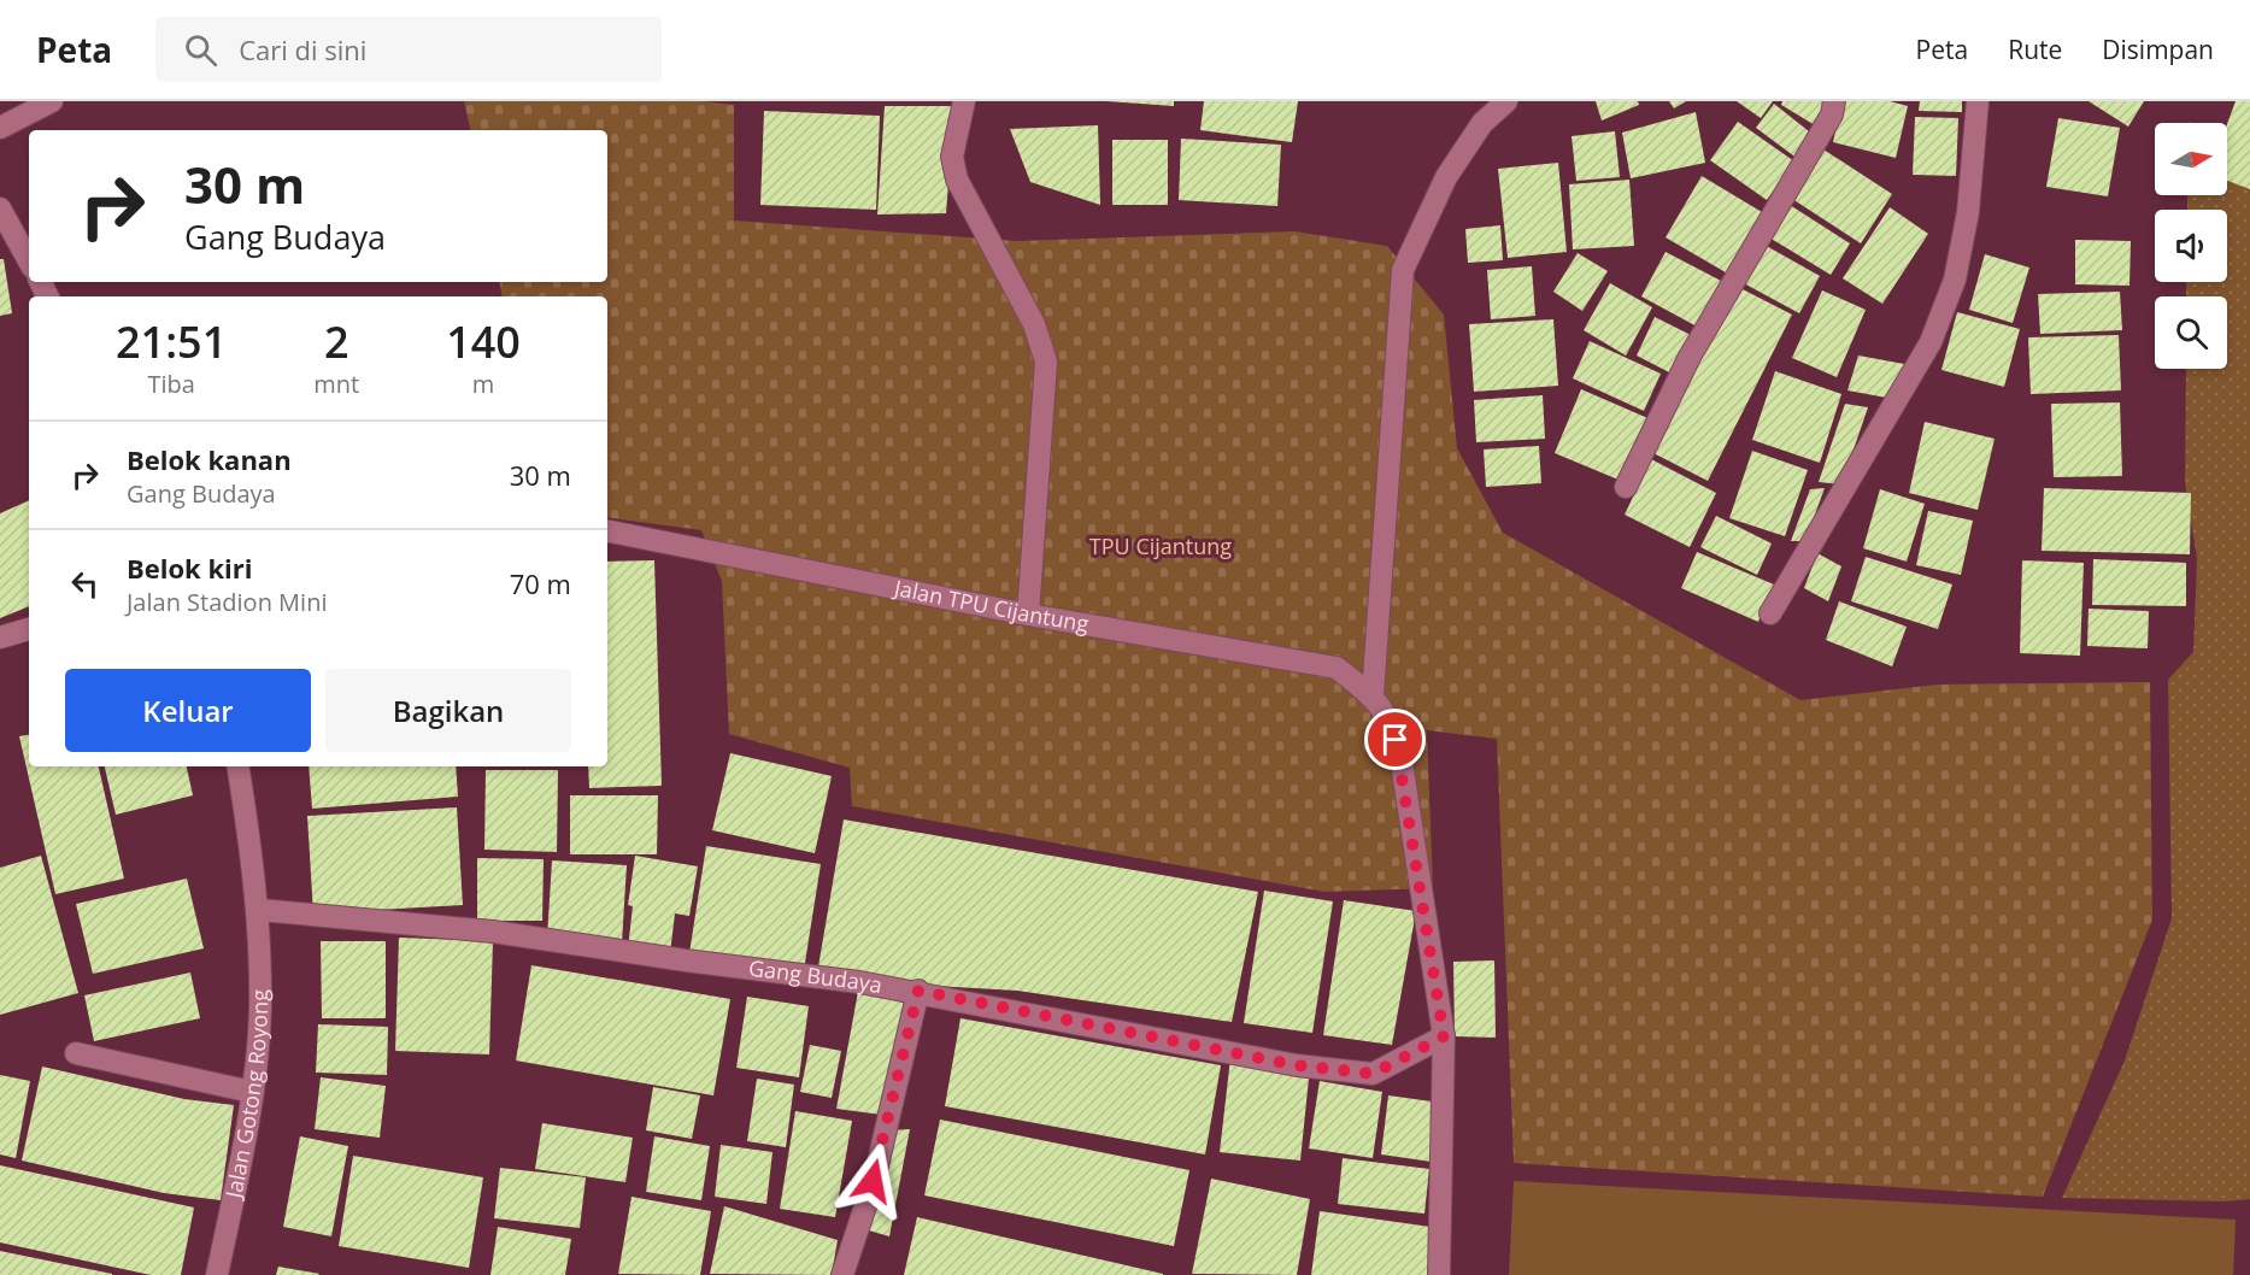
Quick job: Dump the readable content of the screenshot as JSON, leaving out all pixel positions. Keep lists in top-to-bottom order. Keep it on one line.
{"streets":{"street":["Jalan TPU Cijantung","Gang Budaya","Jalan Gotong Royong"]},"crossings":[["Jalan TPU Cijantung","Gang Budaya"],["Gang Budaya","Jalan Gotong Royong"]],"parks":["TPU Cijantung"],"north":"right","page":{"header":"Peta","search":"Cari di sini","nav":["Peta","Rute","Disimpan"],"turn":["30 m","Gang Budaya"],"eta":["21:51","Tiba","2","mnt","140","m"],"list":[{"name":"Belok kanan","note":"Gang Budaya","value":"30 m"},{"name":"Belok kiri","note":"Jalan Stadion Mini","value":"70 m"}],"buttons":["Keluar","Bagikan"]}}
